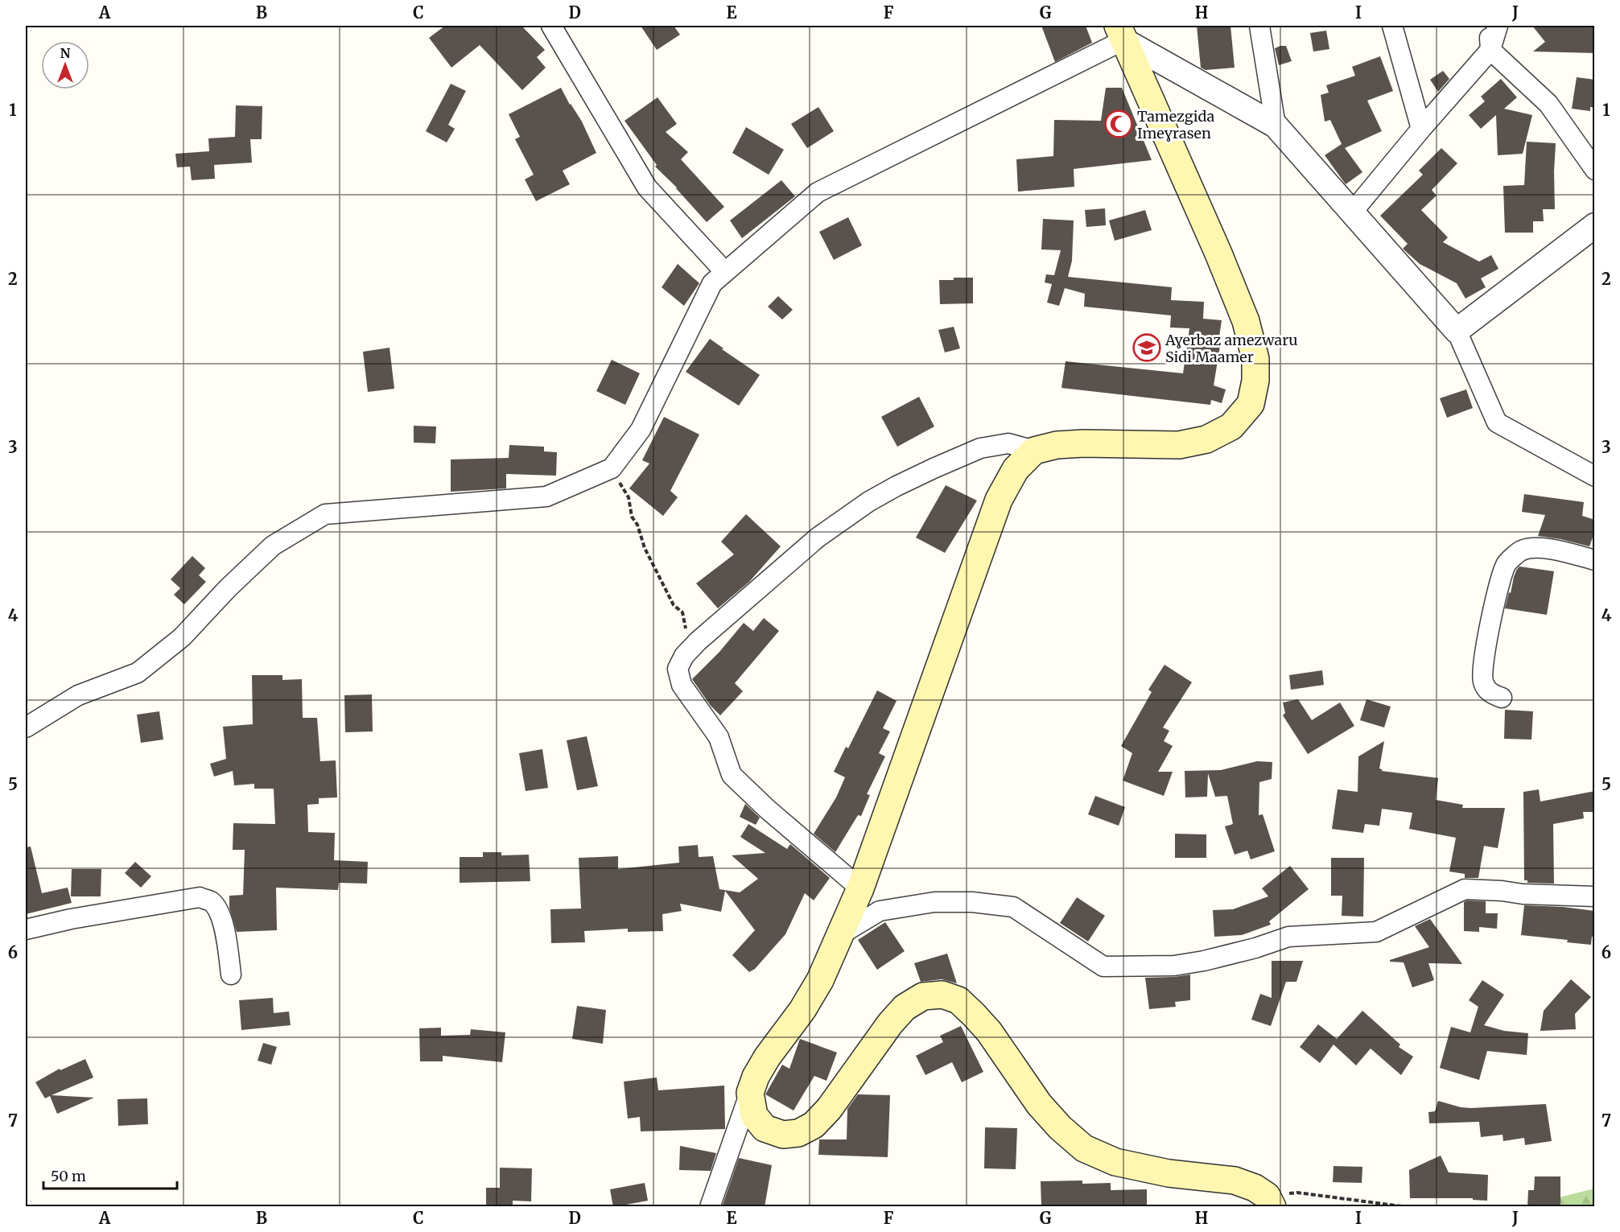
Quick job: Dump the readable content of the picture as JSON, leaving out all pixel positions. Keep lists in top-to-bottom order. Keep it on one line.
{"places":{"mosque":["Tamezgida Imeɣrasen"],"school or university":["Aɣerbaz amezwaru Sidi Maamer"]},"scale_bar":"50 m","north":"top","grid":{"columns":["A","B","C","D","E","F","G","H","I","J"],"rows":["1","2","3","4","5","6","7"]}}
